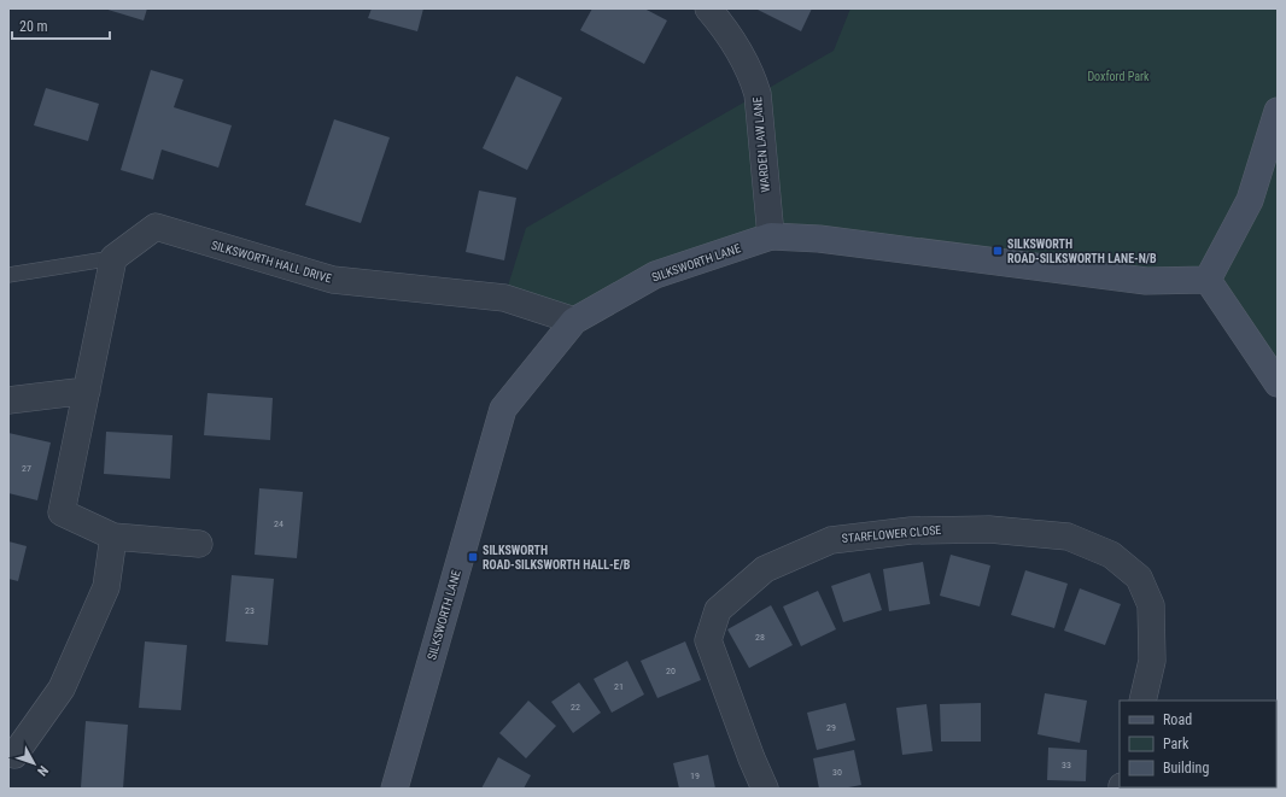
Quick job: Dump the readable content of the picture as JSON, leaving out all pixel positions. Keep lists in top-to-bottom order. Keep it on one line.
{"streets":{"street":["WARDEN LAW LANE","SILKSWORTH HALL DRIVE","SILKSWORTH LANE","STARFLOWER CLOSE"]},"crossings":[["WARDEN LAW LANE","SILKSWORTH LANE"],["SILKSWORTH HALL DRIVE","SILKSWORTH LANE"]],"parks":["Doxford Park"],"places":{"transit":["SILKSWORTH ROAD-SILKSWORTH LANE-N/B","SILKSWORTH ROAD-SILKSWORTH HALL-E/B"]},"house_numbers":["27","24","23","28","20","21","22","29","33","30","19"],"legend":["Road","Park","Building"],"scale_bar":"20 m","north":"bottom right"}
